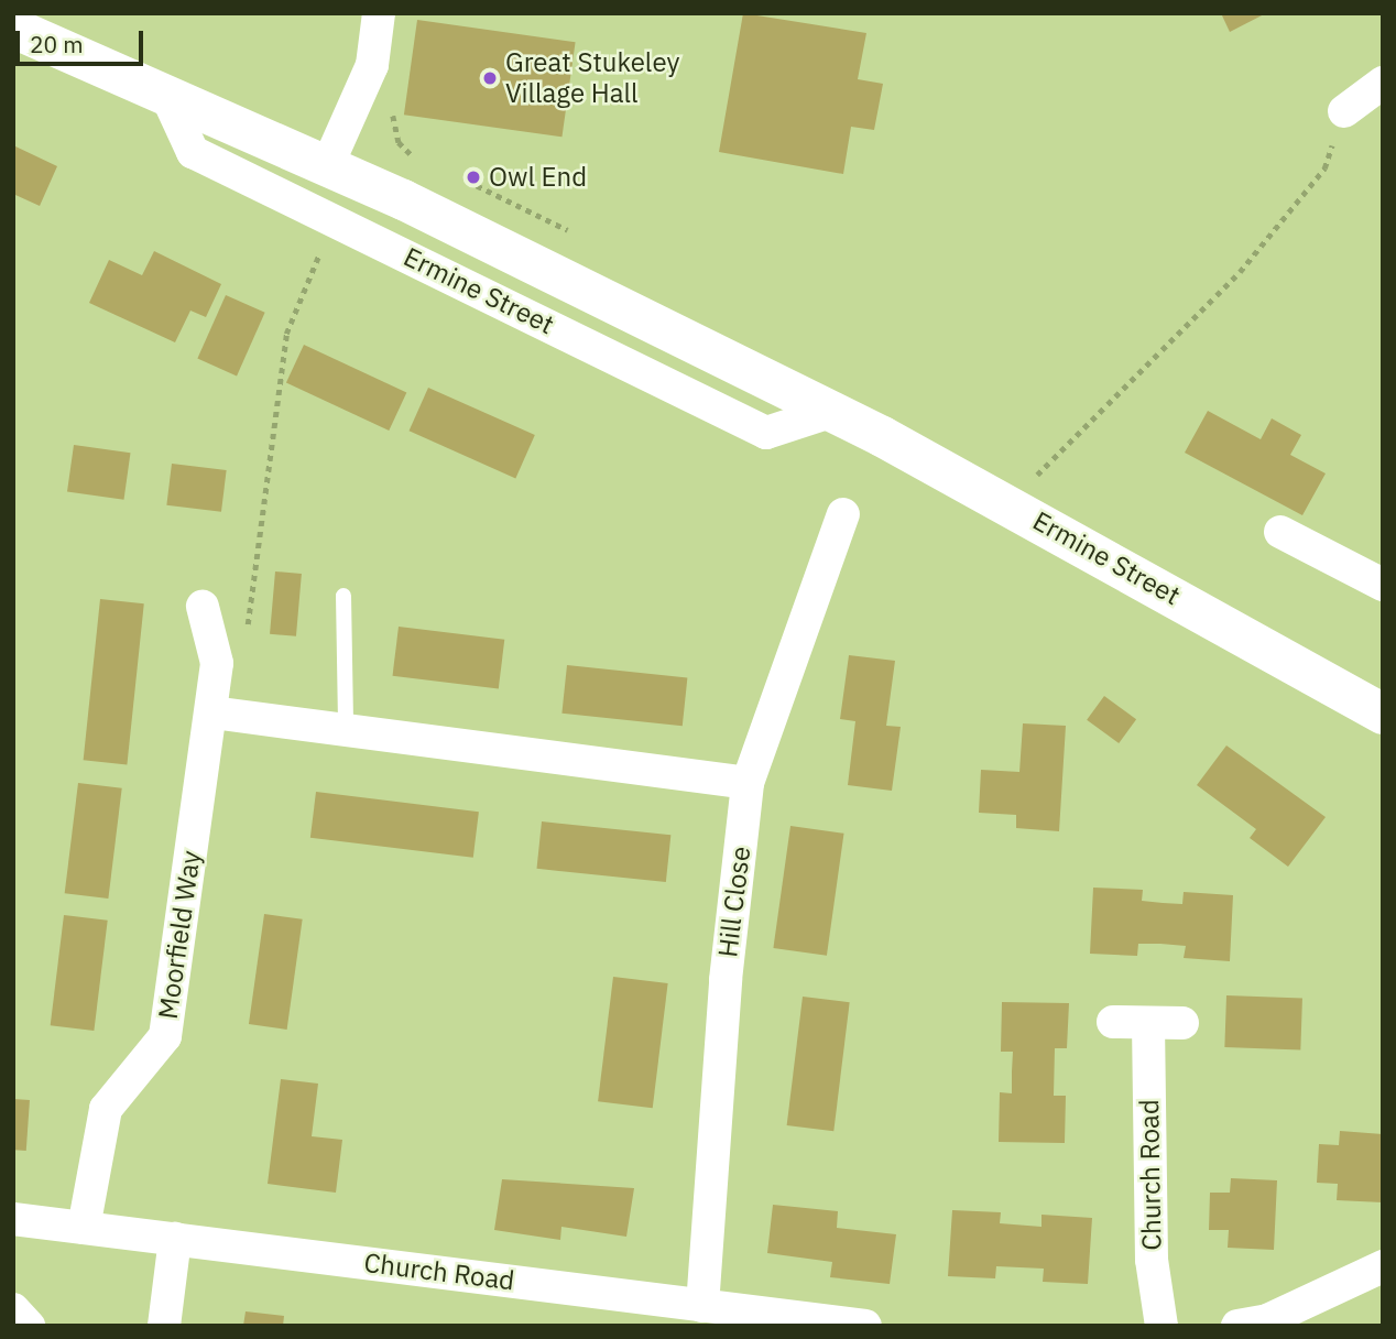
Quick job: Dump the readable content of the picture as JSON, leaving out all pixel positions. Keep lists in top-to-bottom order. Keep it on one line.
{"streets":{"street":["Ermine Street","Hill Close","Moorfield Way","Church Road"]},"crossings":[["Hill Close","Church Road"],["Moorfield Way","Church Road"]],"places":["Great Stukeley Village Hall","Owl End"],"scale_bar":"20 m"}
